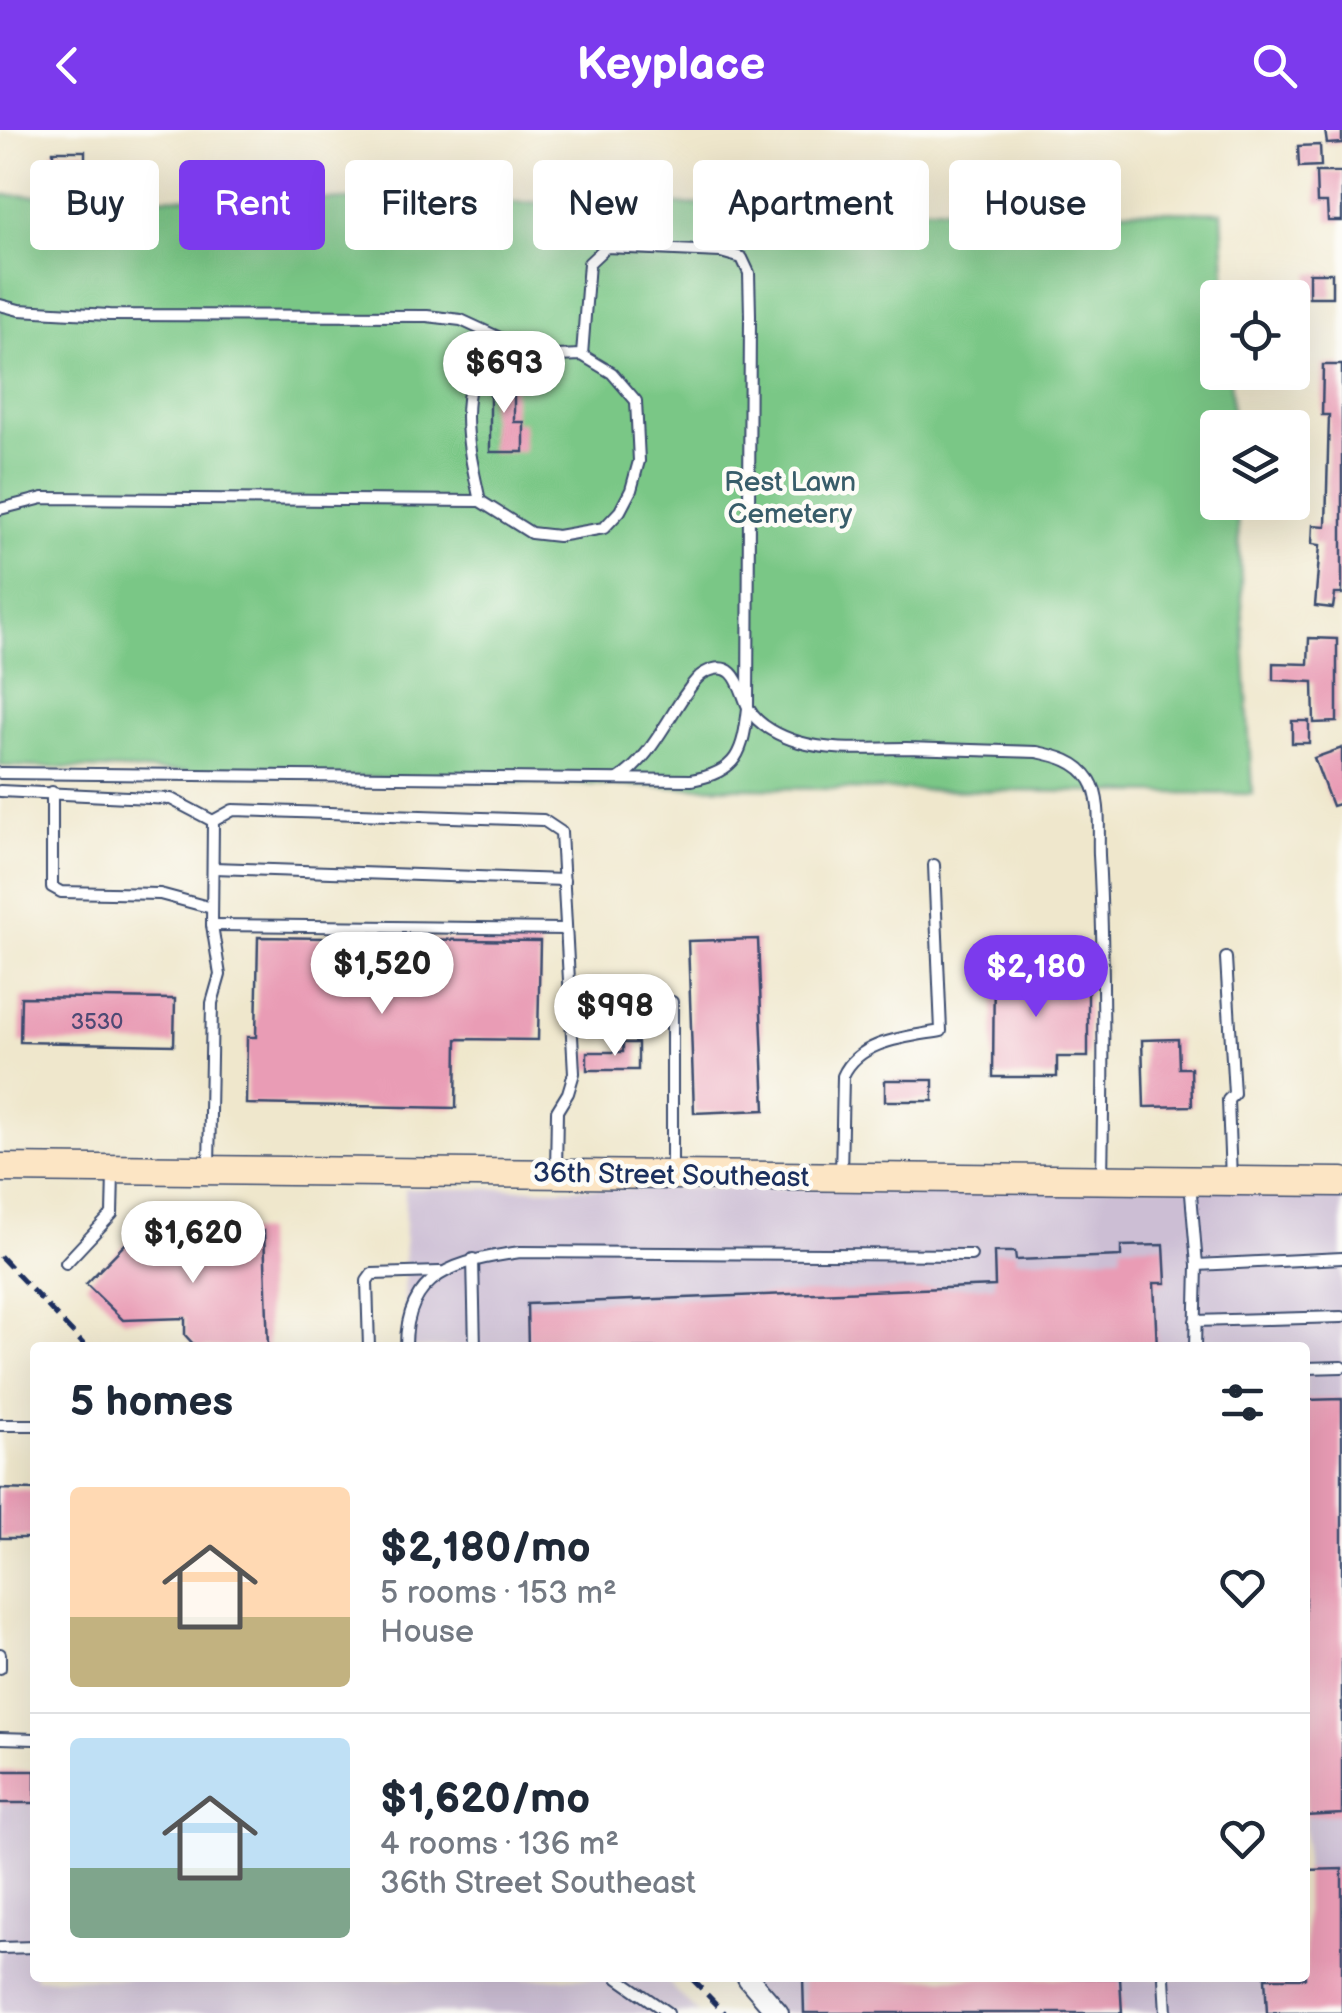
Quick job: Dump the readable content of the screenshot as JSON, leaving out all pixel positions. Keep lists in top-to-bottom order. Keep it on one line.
{"streets":{"street":["36th Street Southeast"]},"parks":["Rest Lawn Cemetery"],"house_numbers":["3530"],"page":{"header":"Keyplace","chip":["Buy","Rent","Filters","New","Apartment","House"],"price":["$693","$1,520","$2,180","$998","$1,620"],"heading":"5 homes","list":[{"name":"$2,180/mo","note":"5 rooms · 153 m² · House"},{"name":"$1,620/mo","note":"4 rooms · 136 m² · 36th Street Southeast"}]}}
